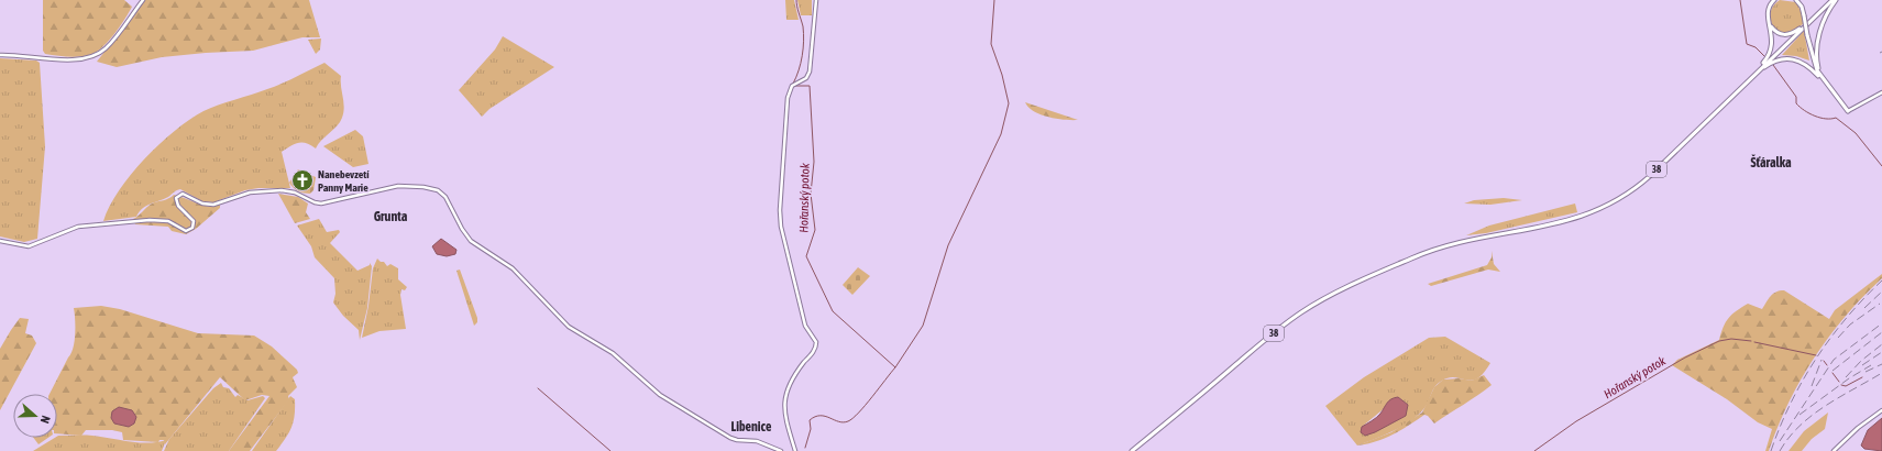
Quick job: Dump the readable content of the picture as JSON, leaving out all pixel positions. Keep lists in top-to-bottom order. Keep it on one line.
{"streets":{"main road":["38"]},"districts":["Šťáralka","Grunta","Libenice"],"water":["Hořanský potok"],"places":{"church":["Nanebevzetí Panny Marie"]},"north":"right"}
